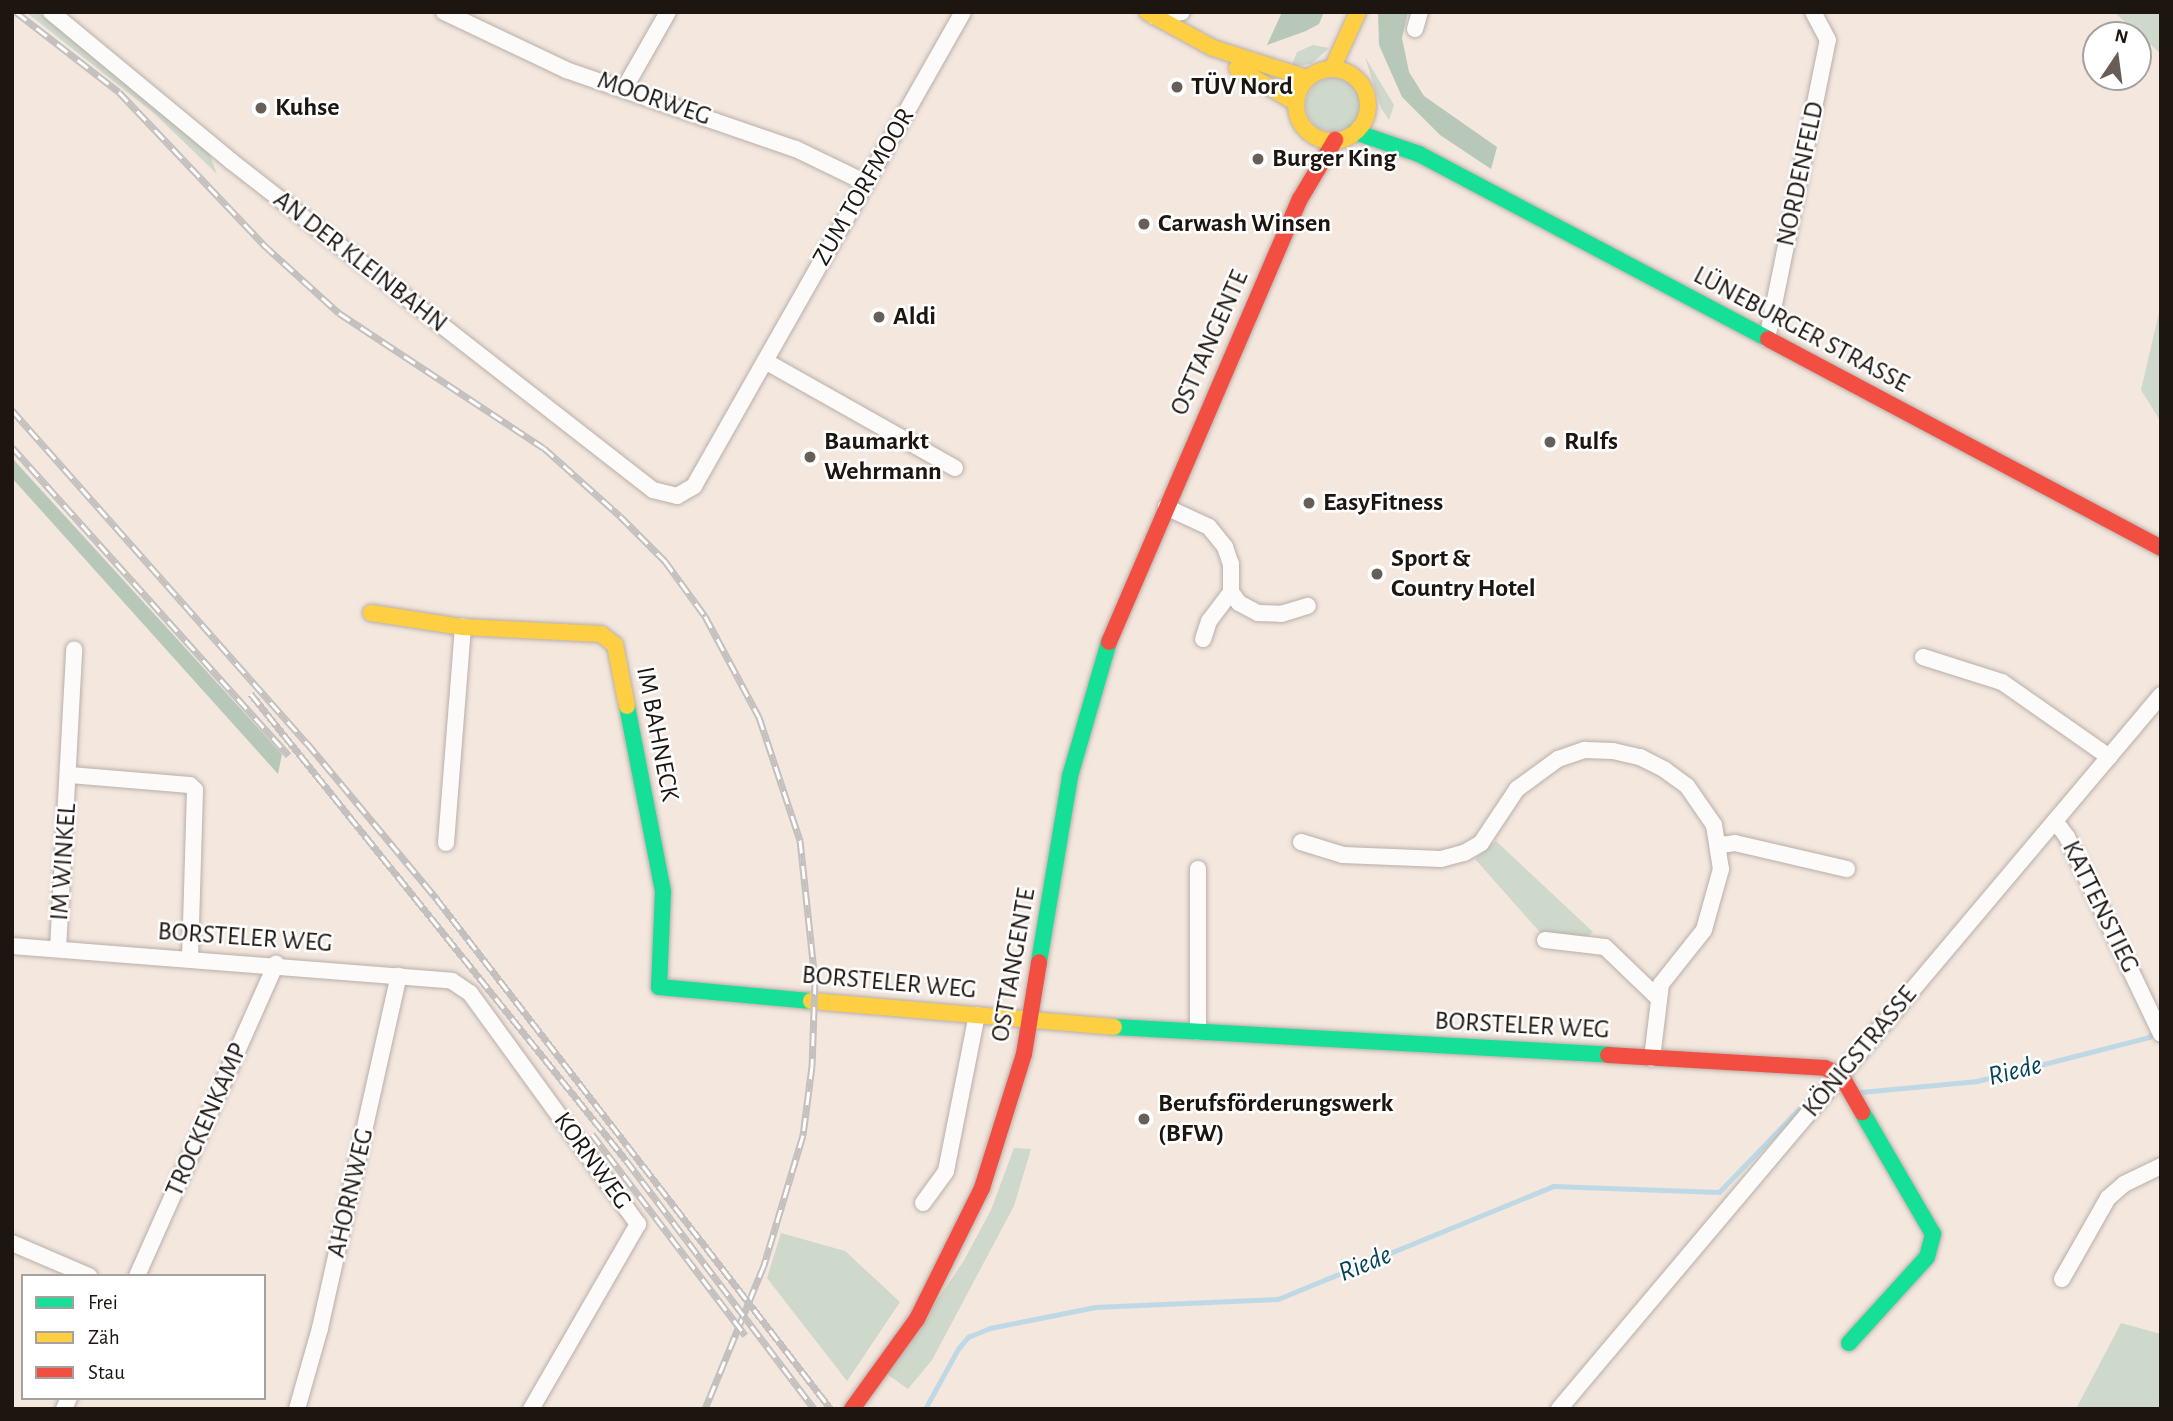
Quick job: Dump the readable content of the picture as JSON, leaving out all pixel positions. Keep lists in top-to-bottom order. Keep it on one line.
{"streets":{"main road":["LÜNEBURGER STRASSE","OSTTANGENTE","IM BAHNECK","BORSTELER WEG"],"street":["MOORWEG","NORDENFELD","ZUM TORFMOOR","AN DER KLEINBAHN","IM WINKEL","KATTENSTIEG","KÖNIGSTRASSE","TROCKENKAMP","KORNWEG","AHORNWEG"]},"crossings":[["MOORWEG","ZUM TORFMOOR"],["NORDENFELD","LÜNEBURGER STRASSE"],["ZUM TORFMOOR","AN DER KLEINBAHN"],["LÜNEBURGER STRASSE","OSTTANGENTE"],["OSTTANGENTE","BORSTELER WEG"],["IM BAHNECK","BORSTELER WEG"],["IM WINKEL","BORSTELER WEG"],["KATTENSTIEG","KÖNIGSTRASSE"],["BORSTELER WEG","KÖNIGSTRASSE"],["BORSTELER WEG","TROCKENKAMP"],["BORSTELER WEG","KORNWEG"],["BORSTELER WEG","AHORNWEG"]],"water":["Riede"],"places":["TÜV Nord","Kuhse","Burger King","Carwash Winsen","Aldi","Rulfs","Baumarkt Wehrmann","EasyFitness","Sport & Country Hotel","Berufsförderungswerk (BFW)"],"legend":["Frei","Zäh","Stau"],"north":"top"}
